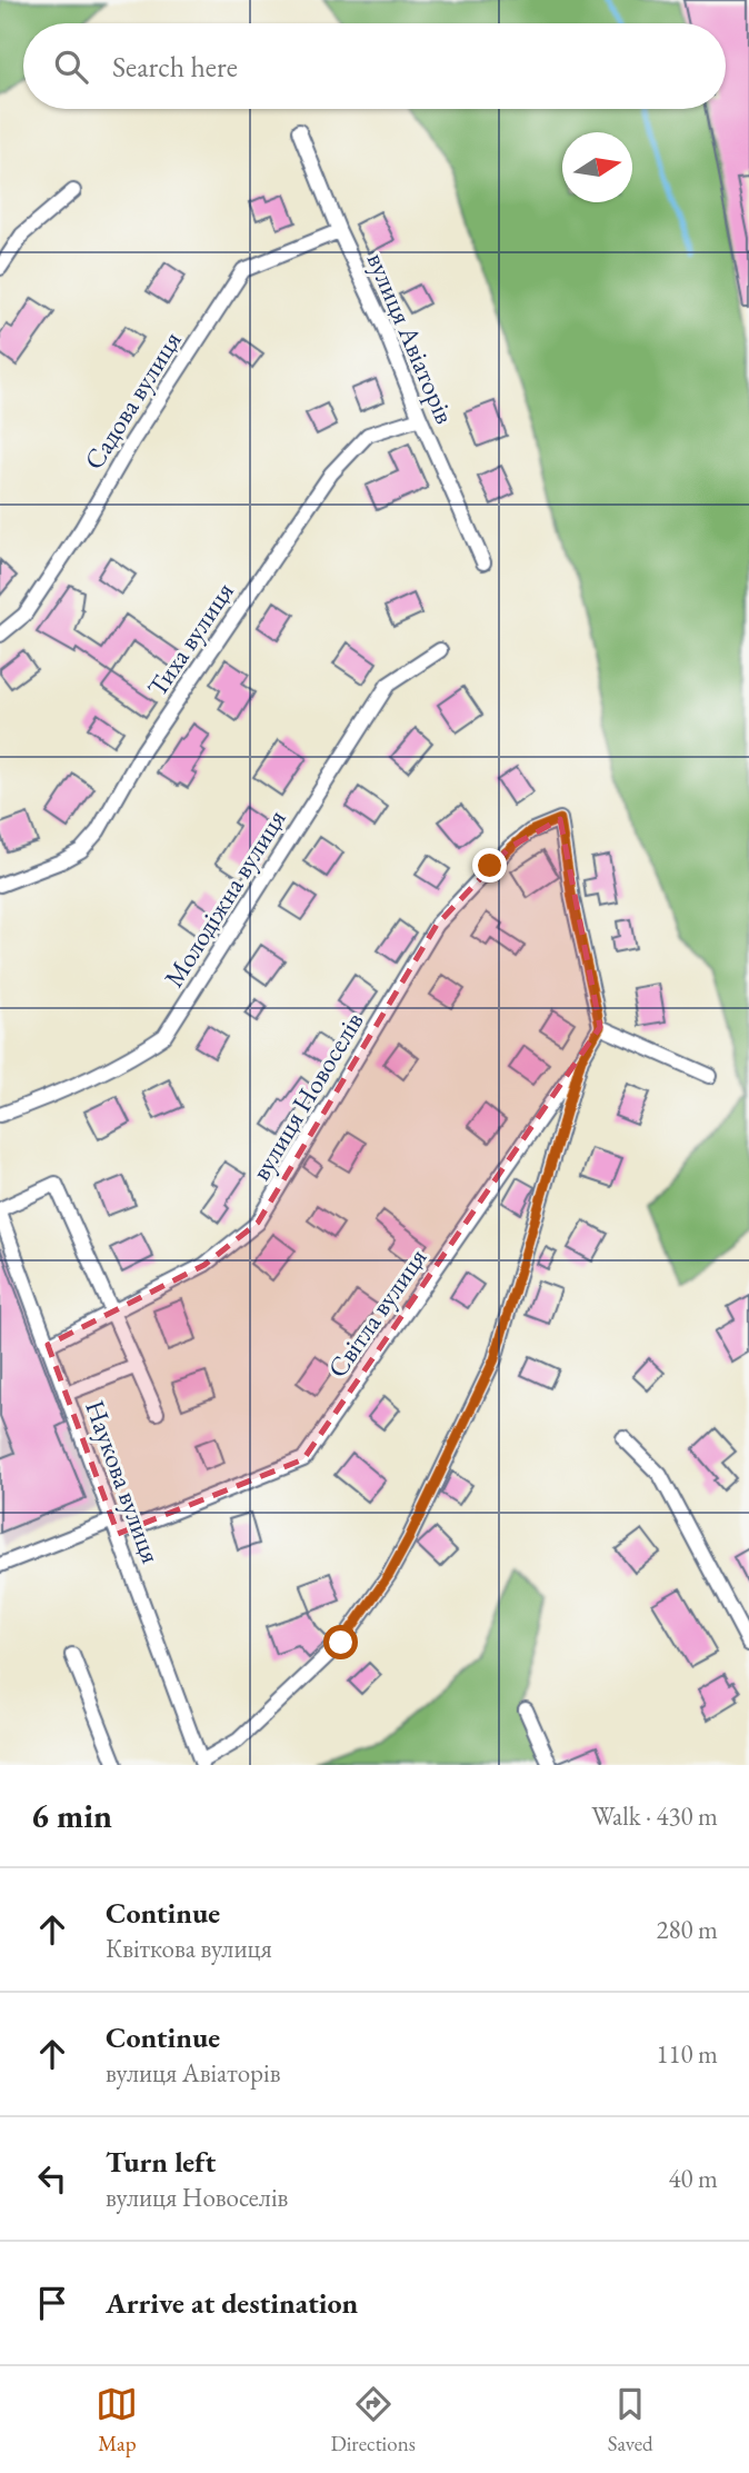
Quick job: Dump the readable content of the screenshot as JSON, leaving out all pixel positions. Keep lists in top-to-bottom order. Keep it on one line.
{"streets":{"street":["вулиця Авіаторів","Садова вулиця","Тиха вулиця","Молодіжна вулиця","вулиця Новоселів","Світла вулиця","Наукова вулиця"]},"crossings":[["вулиця Авіаторів","Садова вулиця"],["вулиця Авіаторів","Тиха вулиця"],["вулиця Новоселів","Світла вулиця"],["вулиця Новоселів","Наукова вулиця"],["Світла вулиця","Наукова вулиця"]],"north":"right","page":{"search":"Search here","heading":["6 min","Walk · 430 m"],"list":[["Continue","Квіткова вулиця","280 m"],["Continue","вулиця Авіаторів","110 m"],["Turn left","вулиця Новоселів","40 m"],"Arrive at destination"],"nav":["Map","Directions","Saved"]}}
